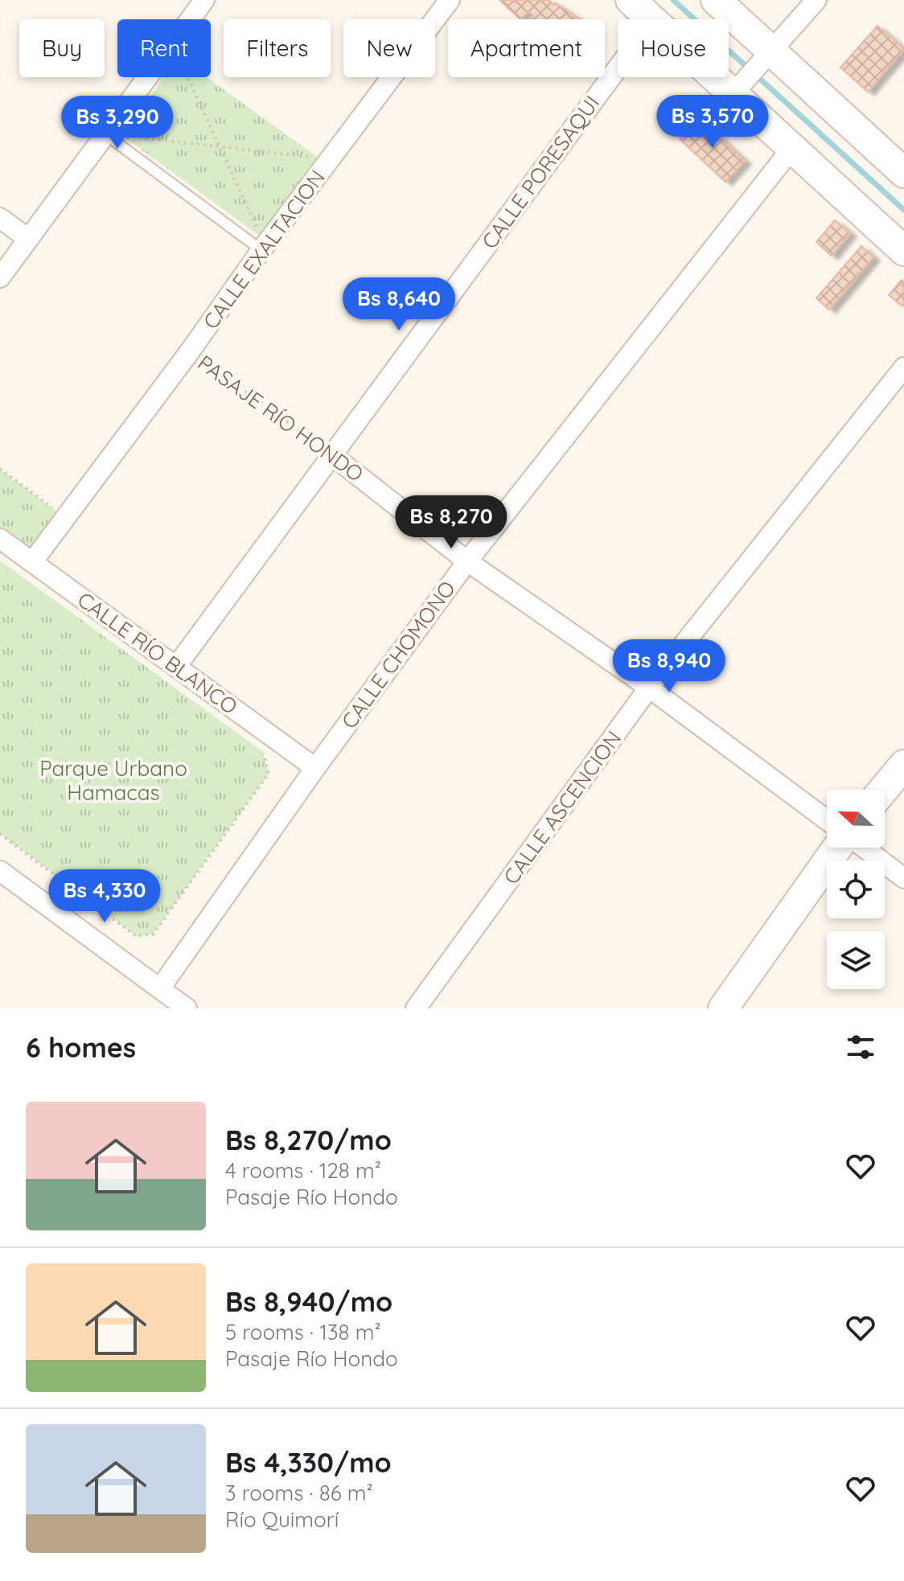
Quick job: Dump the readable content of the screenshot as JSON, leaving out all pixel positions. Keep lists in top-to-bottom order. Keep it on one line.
{"streets":{"street":["CALLE PORESAQUI","CALLE EXALTACION","PASAJE RÍO HONDO","CALLE RÍO BLANCO","CALLE CHOMONO","CALLE ASCENCION"]},"crossings":[["CALLE PORESAQUI","PASAJE RÍO HONDO"],["CALLE PORESAQUI","CALLE RÍO BLANCO"],["CALLE EXALTACION","PASAJE RÍO HONDO"],["CALLE EXALTACION","CALLE RÍO BLANCO"],["PASAJE RÍO HONDO","CALLE CHOMONO"],["PASAJE RÍO HONDO","CALLE ASCENCION"],["CALLE RÍO BLANCO","CALLE CHOMONO"]],"parks":["Parque Urbano Hamacas"],"north":"left","page":{"chip":["Buy","Rent","Filters","New","Apartment","House"],"price":["Bs 3,570","Bs 3,290","Bs 8,640","Bs 8,270","Bs 8,940","Bs 4,330"],"heading":"6 homes","list":[{"name":"Bs 8,270/mo","note":"4 rooms · 128 m² · Pasaje Río Hondo"},{"name":"Bs 8,940/mo","note":"5 rooms · 138 m² · Pasaje Río Hondo"},{"name":"Bs 4,330/mo","note":"3 rooms · 86 m² · Río Quimorí"}]}}
